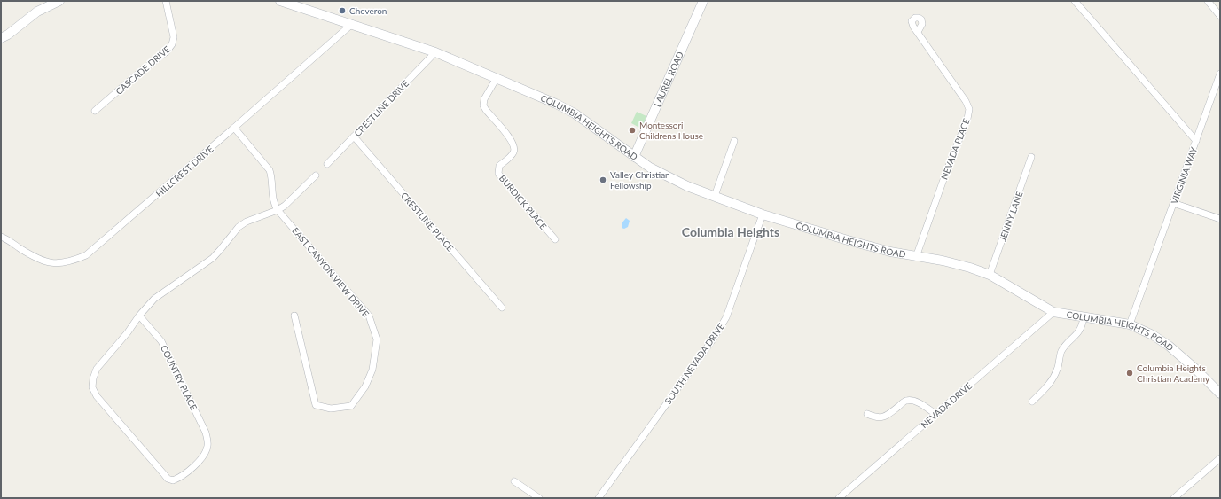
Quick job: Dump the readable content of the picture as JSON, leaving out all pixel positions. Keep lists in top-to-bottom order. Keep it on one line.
{"streets":{"street":["CASCADE DRIVE","LAUREL ROAD","CRESTLINE DRIVE","COLUMBIA HEIGHTS ROAD","NEVADA PLACE","HILLCREST DRIVE","VIRGINIA WAY","BURDICK PLACE","JENNY LANE","CRESTLINE PLACE","EAST CANYON VIEW DRIVE","SOUTH NEVADA DRIVE","COUNTRY PLACE","NEVADA DRIVE"]},"crossings":[["LAUREL ROAD","COLUMBIA HEIGHTS ROAD"],["CRESTLINE DRIVE","COLUMBIA HEIGHTS ROAD"],["CRESTLINE DRIVE","CRESTLINE PLACE"],["COLUMBIA HEIGHTS ROAD","NEVADA PLACE"],["COLUMBIA HEIGHTS ROAD","HILLCREST DRIVE"],["COLUMBIA HEIGHTS ROAD","VIRGINIA WAY"],["COLUMBIA HEIGHTS ROAD","BURDICK PLACE"],["COLUMBIA HEIGHTS ROAD","JENNY LANE"],["COLUMBIA HEIGHTS ROAD","SOUTH NEVADA DRIVE"],["COLUMBIA HEIGHTS ROAD","NEVADA DRIVE"],["HILLCREST DRIVE","EAST CANYON VIEW DRIVE"]],"districts":["Columbia Heights"],"places":["Cheveron","Montessori Childrens House","Valley Christian Fellowship","Columbia Heights Christian Academy"]}
